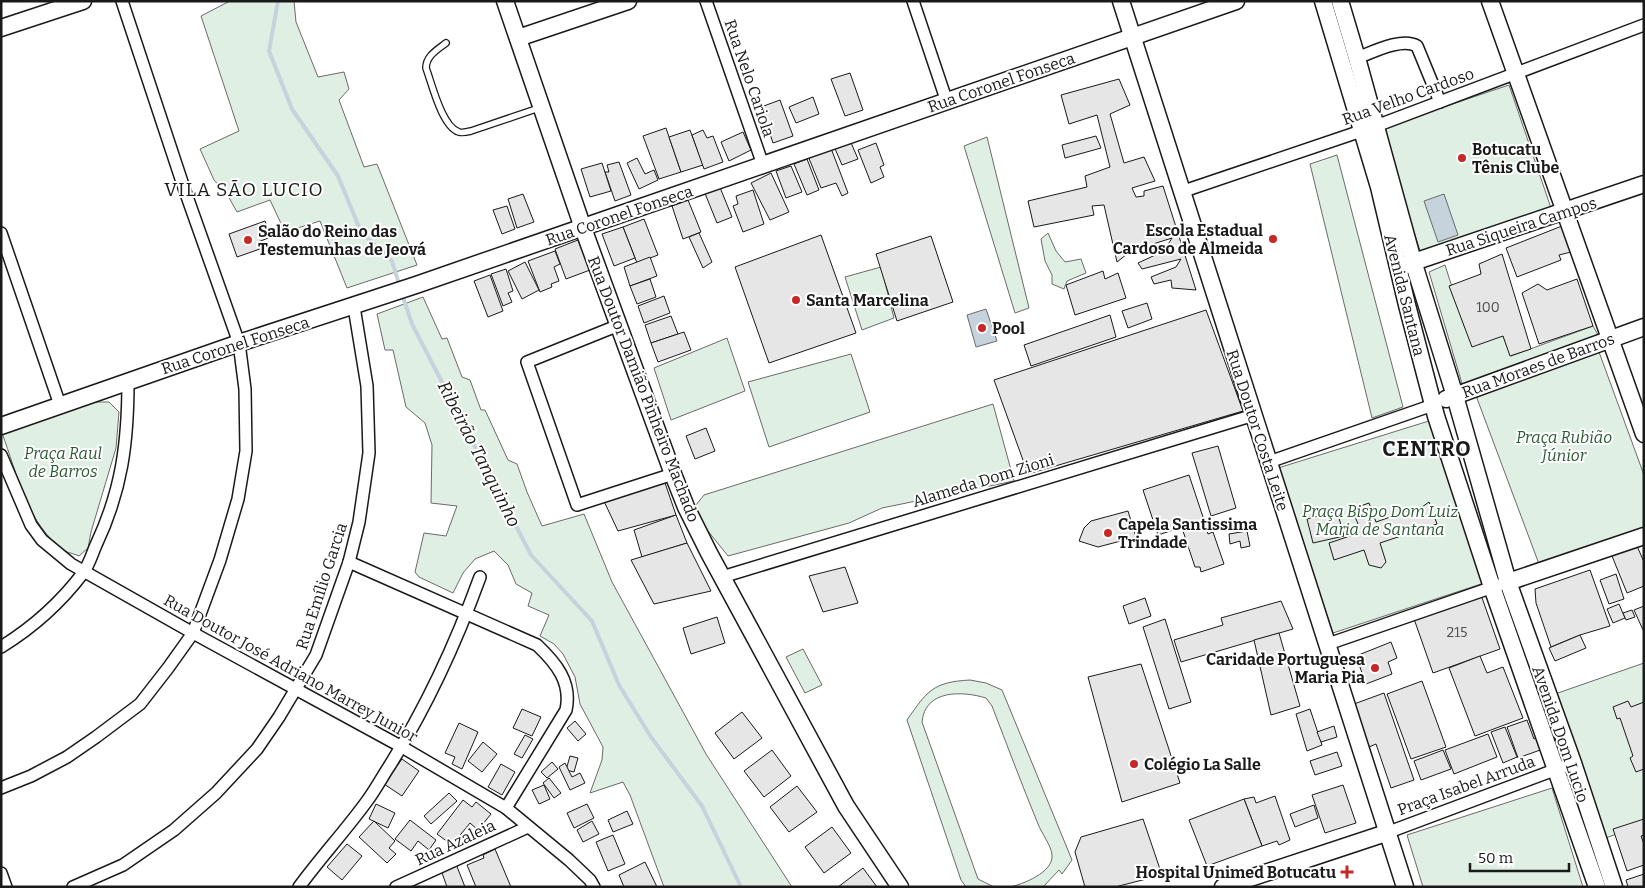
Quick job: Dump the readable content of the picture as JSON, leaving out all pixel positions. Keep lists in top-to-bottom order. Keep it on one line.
{"streets":{"street":["Rua Nelo Cariola","Rua Coronel Fonseca","Rua Velho Cardoso","Rua Siqueira Campos","Avenida Santana","Rua Moraes de Barros","Rua Doutor Damião Pinheiro Machado","Rua Doutor Costa Leite","Alameda Dom Zioni","Rua Emílio Garcia","Rua Doutor José Adriano Marrey Junior","Avenida Dom Lucio","Praça Isabel Arruda","Rua Azaleia"]},"crossings":[["Rua Nelo Cariola","Rua Coronel Fonseca"],["Rua Coronel Fonseca","Rua Doutor Damião Pinheiro Machado"],["Rua Coronel Fonseca","Rua Doutor Costa Leite"],["Rua Coronel Fonseca","Rua Emílio Garcia"],["Rua Velho Cardoso","Avenida Santana"],["Rua Velho Cardoso","Rua Doutor Costa Leite"],["Rua Siqueira Campos","Avenida Santana"],["Avenida Santana","Rua Moraes de Barros"],["Avenida Santana","Avenida Dom Lucio"],["Rua Doutor Damião Pinheiro Machado","Alameda Dom Zioni"],["Rua Doutor Costa Leite","Alameda Dom Zioni"],["Rua Doutor Costa Leite","Praça Isabel Arruda"],["Rua Emílio Garcia","Rua Doutor José Adriano Marrey Junior"],["Rua Doutor José Adriano Marrey Junior","Rua Azaleia"],["Avenida Dom Lucio","Praça Isabel Arruda"]],"districts":["VILA SÃO LUCIO","CENTRO"],"water":["Ribeirão Tanquinho"],"parks":["Praça Rubião Júnior","Praça Raul de Barros","Praça Bispo Dom Luiz Maria de Santana"],"places":{"other":["Botucatu Tênis Clube","Escola Estadual Cardoso de Almeida","Salão do Reino das Testemunhas de Jeová","Santa Marcelina","Pool","Capela Santissima Trindade","Caridade Portuguesa Maria Pia","Colégio La Salle"],"health":["Hospital Unimed Botucatu"]},"house_numbers":["100","215"],"scale_bar":"50 m"}
